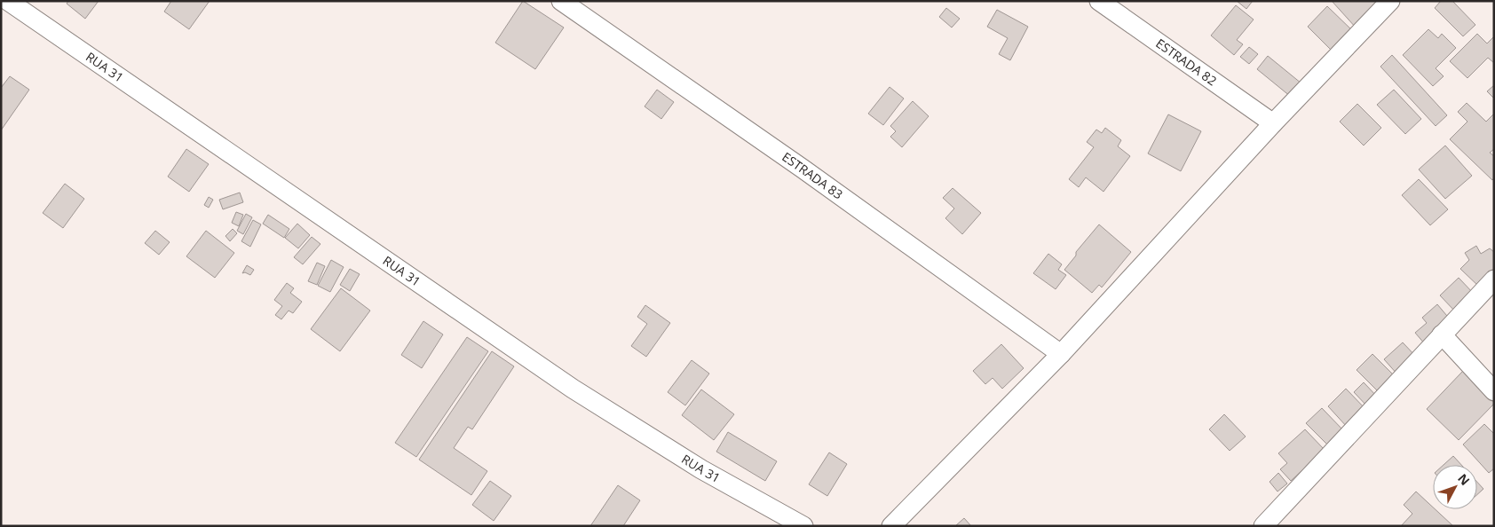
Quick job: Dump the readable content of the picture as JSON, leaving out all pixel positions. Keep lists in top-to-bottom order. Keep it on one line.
{"streets":{"street":["ESTRADA 82","RUA 31","ESTRADA 83"]},"north":"top right"}
